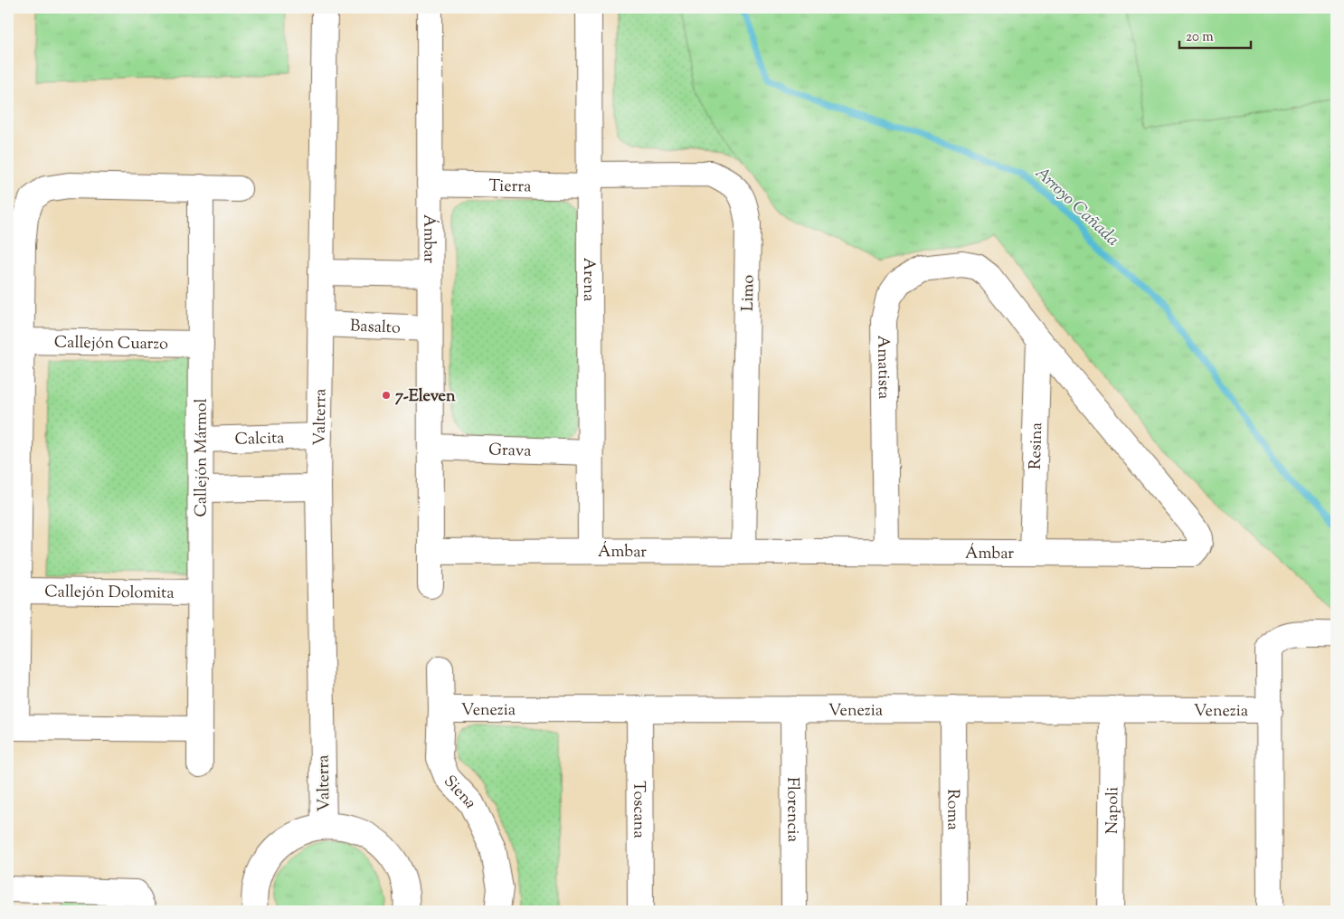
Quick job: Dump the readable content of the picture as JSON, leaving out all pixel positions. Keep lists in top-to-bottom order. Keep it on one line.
{"streets":{"street":["Tierra","Ámbar","Arena","Limo","Basalto","Callejón Cuarzo","Amatista","Valterra","Calcita","Resina","Grava","Callejón Mármol","Callejón Dolomita","Venezia","Siena","Toscana","Florencia","Roma","Napoli"]},"crossings":[["Tierra","Ámbar"],["Tierra","Arena"],["Tierra","Limo"],["Ámbar","Arena"],["Ámbar","Limo"],["Ámbar","Basalto"],["Ámbar","Amatista"],["Ámbar","Resina"],["Ámbar","Grava"],["Arena","Limo"],["Arena","Grava"],["Basalto","Valterra"],["Callejón Cuarzo","Callejón Mármol"],["Valterra","Calcita"],["Calcita","Callejón Mármol"],["Callejón Mármol","Callejón Dolomita"],["Venezia","Siena"],["Venezia","Toscana"],["Venezia","Florencia"],["Venezia","Roma"],["Venezia","Napoli"]],"water":["Arroyo Cañada"],"places":["7-Eleven"],"scale_bar":"20 m"}
